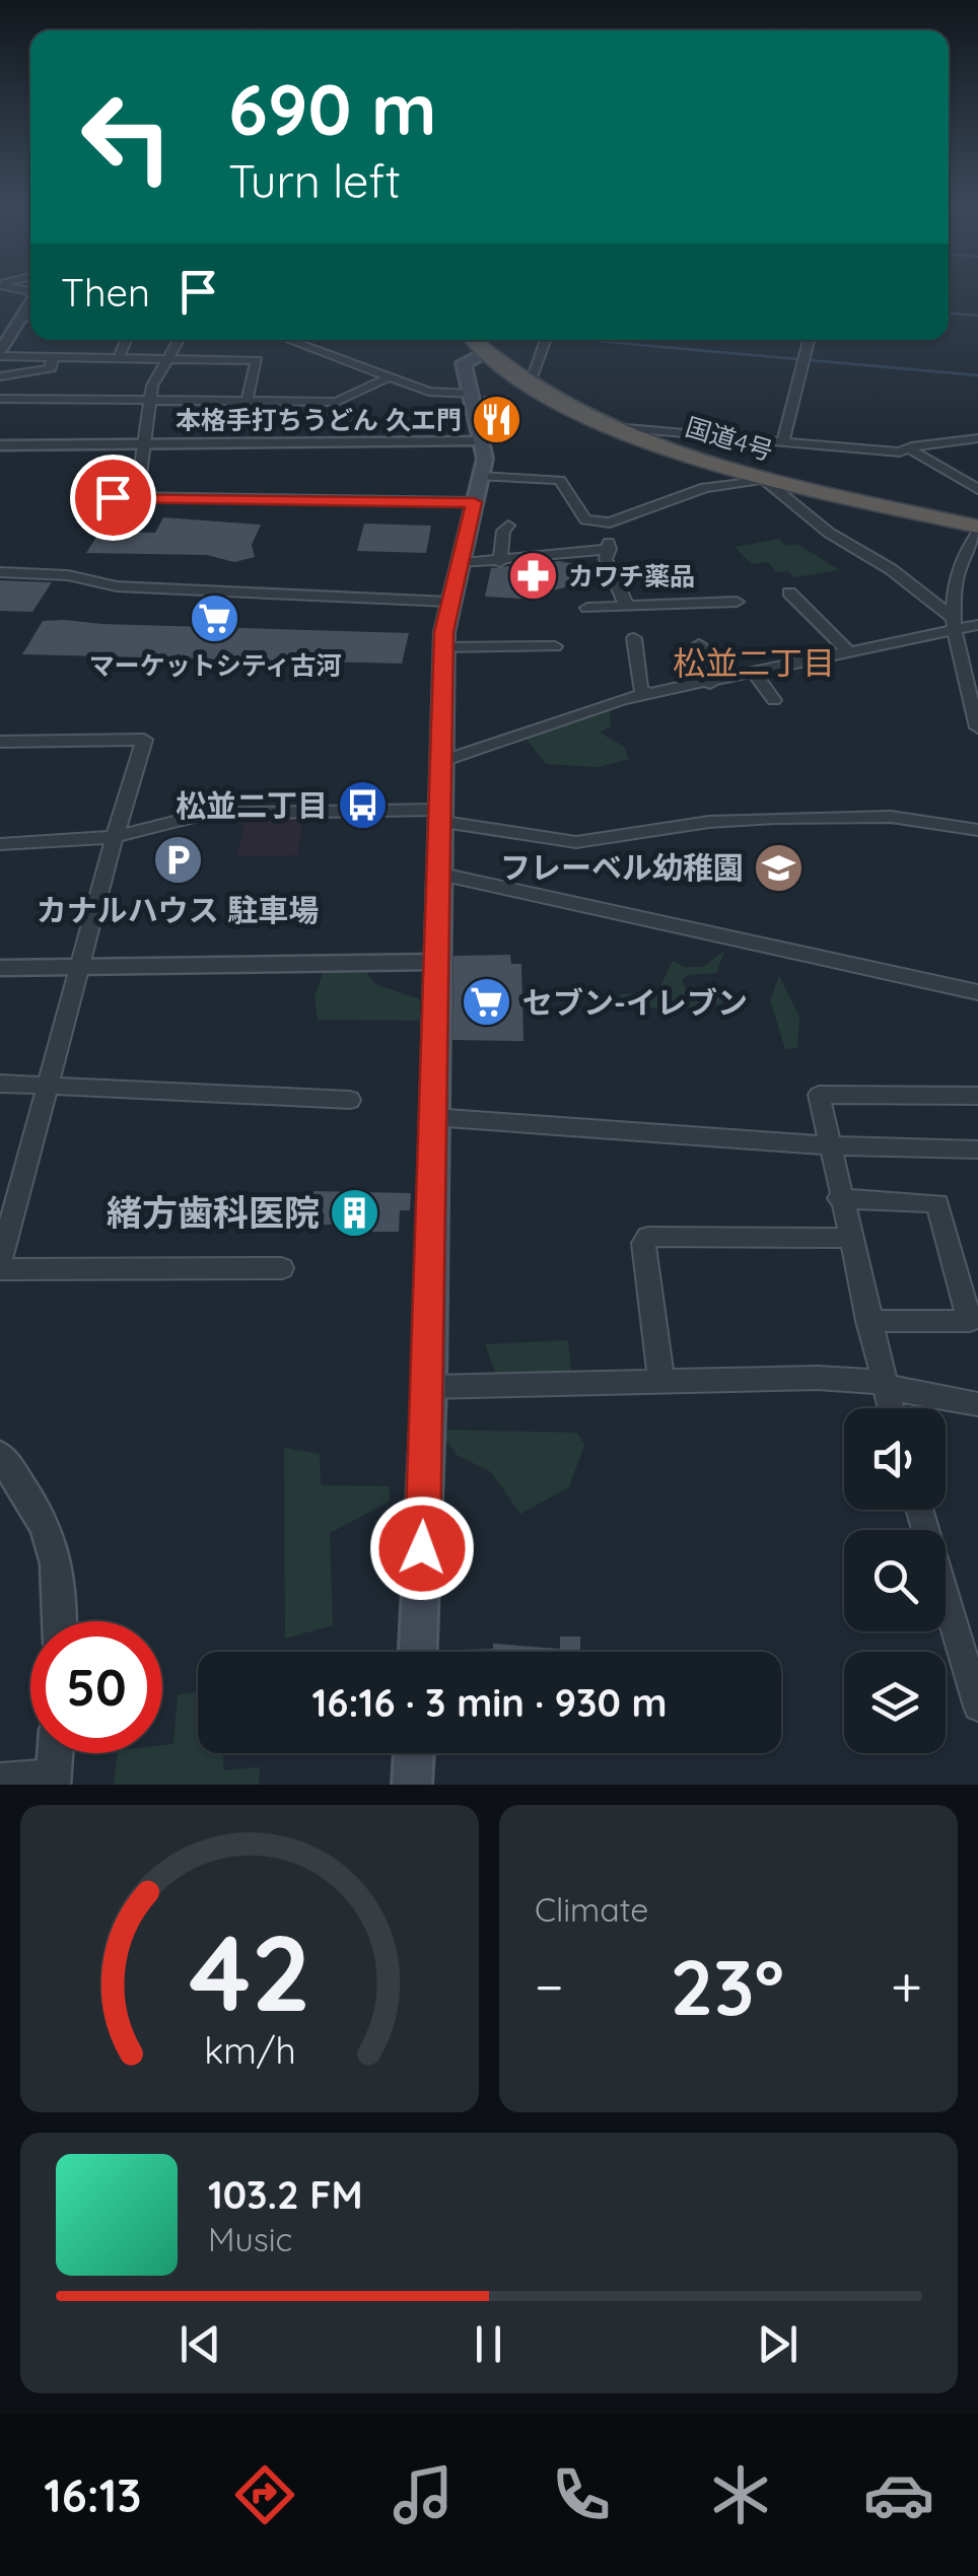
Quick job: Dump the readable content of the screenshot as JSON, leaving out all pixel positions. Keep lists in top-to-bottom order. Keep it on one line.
{"streets":{"highway":["国道4号"]},"districts":["松並二丁目"],"places":{"restaurant":["本格手打ちうどん 久エ門"],"pharmacy":["カワチ薬品"],"supermarket":["マーケットシティ古河","セブン-イレブン"],"bus stop":["松並二丁目"],"parking":["カナルハウス 駐車場"],"school or university":["フレーベル幼稚園"],"building":["緒方歯科医院"]},"page":{"turn":["690 m","Turn left"],"then":"Then","limit":"50","trip":"16:16 · 3 min · 930 m","tile":"Climate","heat":["−","23°","+"],"song":["103.2 FM","Music"],"tabs":"16:13","gauge":["42","km/h"]}}
